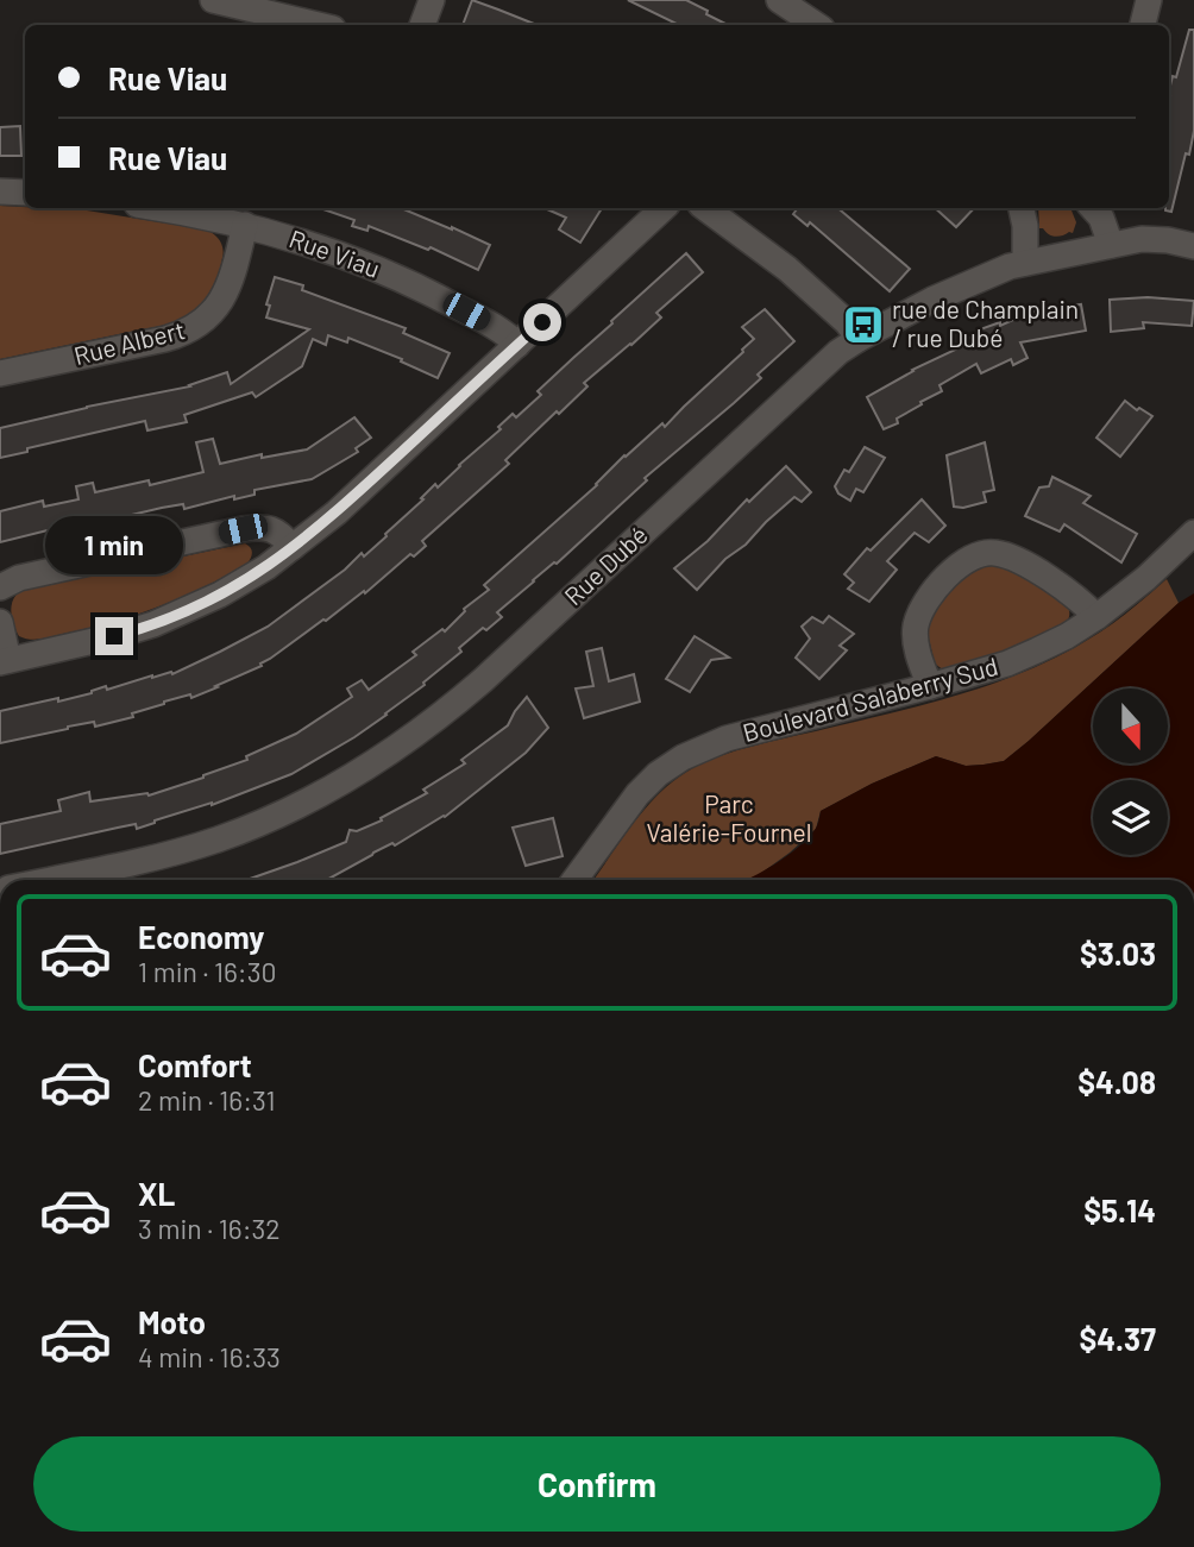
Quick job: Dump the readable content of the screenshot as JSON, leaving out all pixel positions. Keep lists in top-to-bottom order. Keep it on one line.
{"streets":{"street":["Rue Viau","Rue Albert","Rue Dubé","Boulevard Salaberry Sud"]},"crossings":[["Rue Viau","Rue Albert"]],"parks":["Parc Valérie-Fournel"],"places":{"bus stop":["rue de Champlain / rue Dubé"]},"north":"bottom","page":{"banner":["Rue Viau","Rue Viau"],"bubble":"1 min","list":[{"name":"Economy","note":"1 min · 16:30","value":"$3.03"},{"name":"Comfort","note":"2 min · 16:31","value":"$4.08"},{"name":"XL","note":"3 min · 16:32","value":"$5.14"},{"name":"Moto","note":"4 min · 16:33","value":"$4.37"}],"buttons":"Confirm"}}
